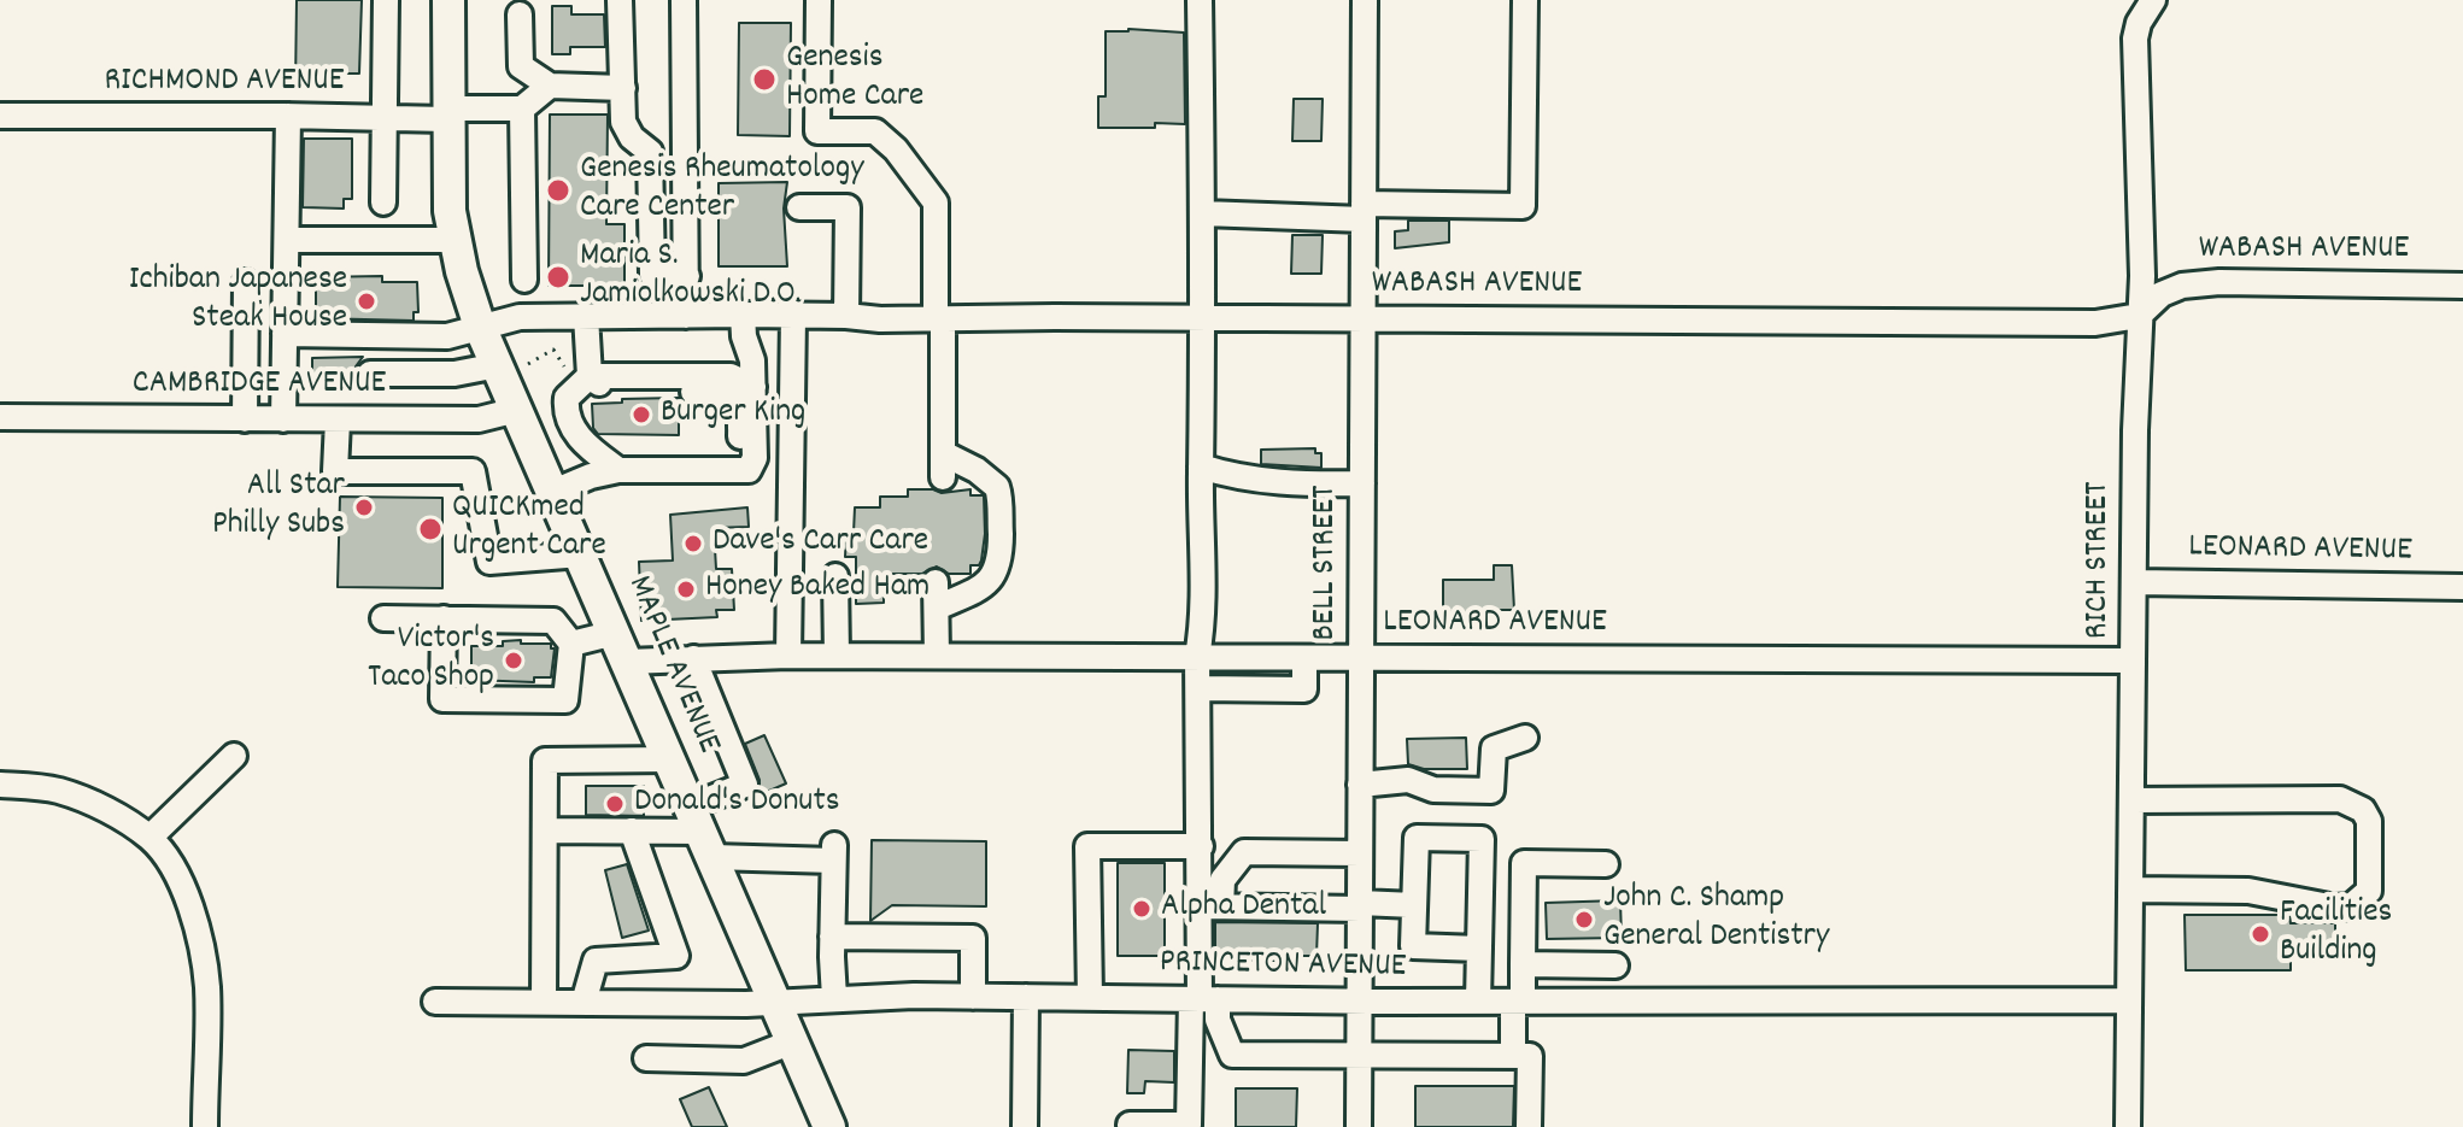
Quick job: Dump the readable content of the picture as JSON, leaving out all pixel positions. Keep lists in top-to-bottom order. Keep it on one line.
{"streets":{"main road":["MAPLE AVENUE"],"street":["RICHMOND AVENUE","WABASH AVENUE","CAMBRIDGE AVENUE","LEONARD AVENUE","RICH STREET","BELL STREET","PRINCETON AVENUE"]},"crossings":[["RICHMOND AVENUE","MAPLE AVENUE"],["WABASH AVENUE","RICH STREET"],["WABASH AVENUE","BELL STREET"],["WABASH AVENUE","MAPLE AVENUE"],["CAMBRIDGE AVENUE","MAPLE AVENUE"],["LEONARD AVENUE","RICH STREET"],["LEONARD AVENUE","BELL STREET"],["LEONARD AVENUE","MAPLE AVENUE"],["RICH STREET","PRINCETON AVENUE"],["BELL STREET","PRINCETON AVENUE"],["MAPLE AVENUE","PRINCETON AVENUE"]],"places":["Genesis Home Care","Genesis Rheumatology Care Center","Maria S. Jamiolkowski D.O.","Ichiban Japanese Steak House","Burger King","All Star Philly Subs","QUICKmed Urgent Care","Dave's Carr Care","Honey Baked Ham","Victor's Taco Shop","Donald's Donuts","Alpha Dental","John C. Shamp General Dentistry","Facilities Building"]}
